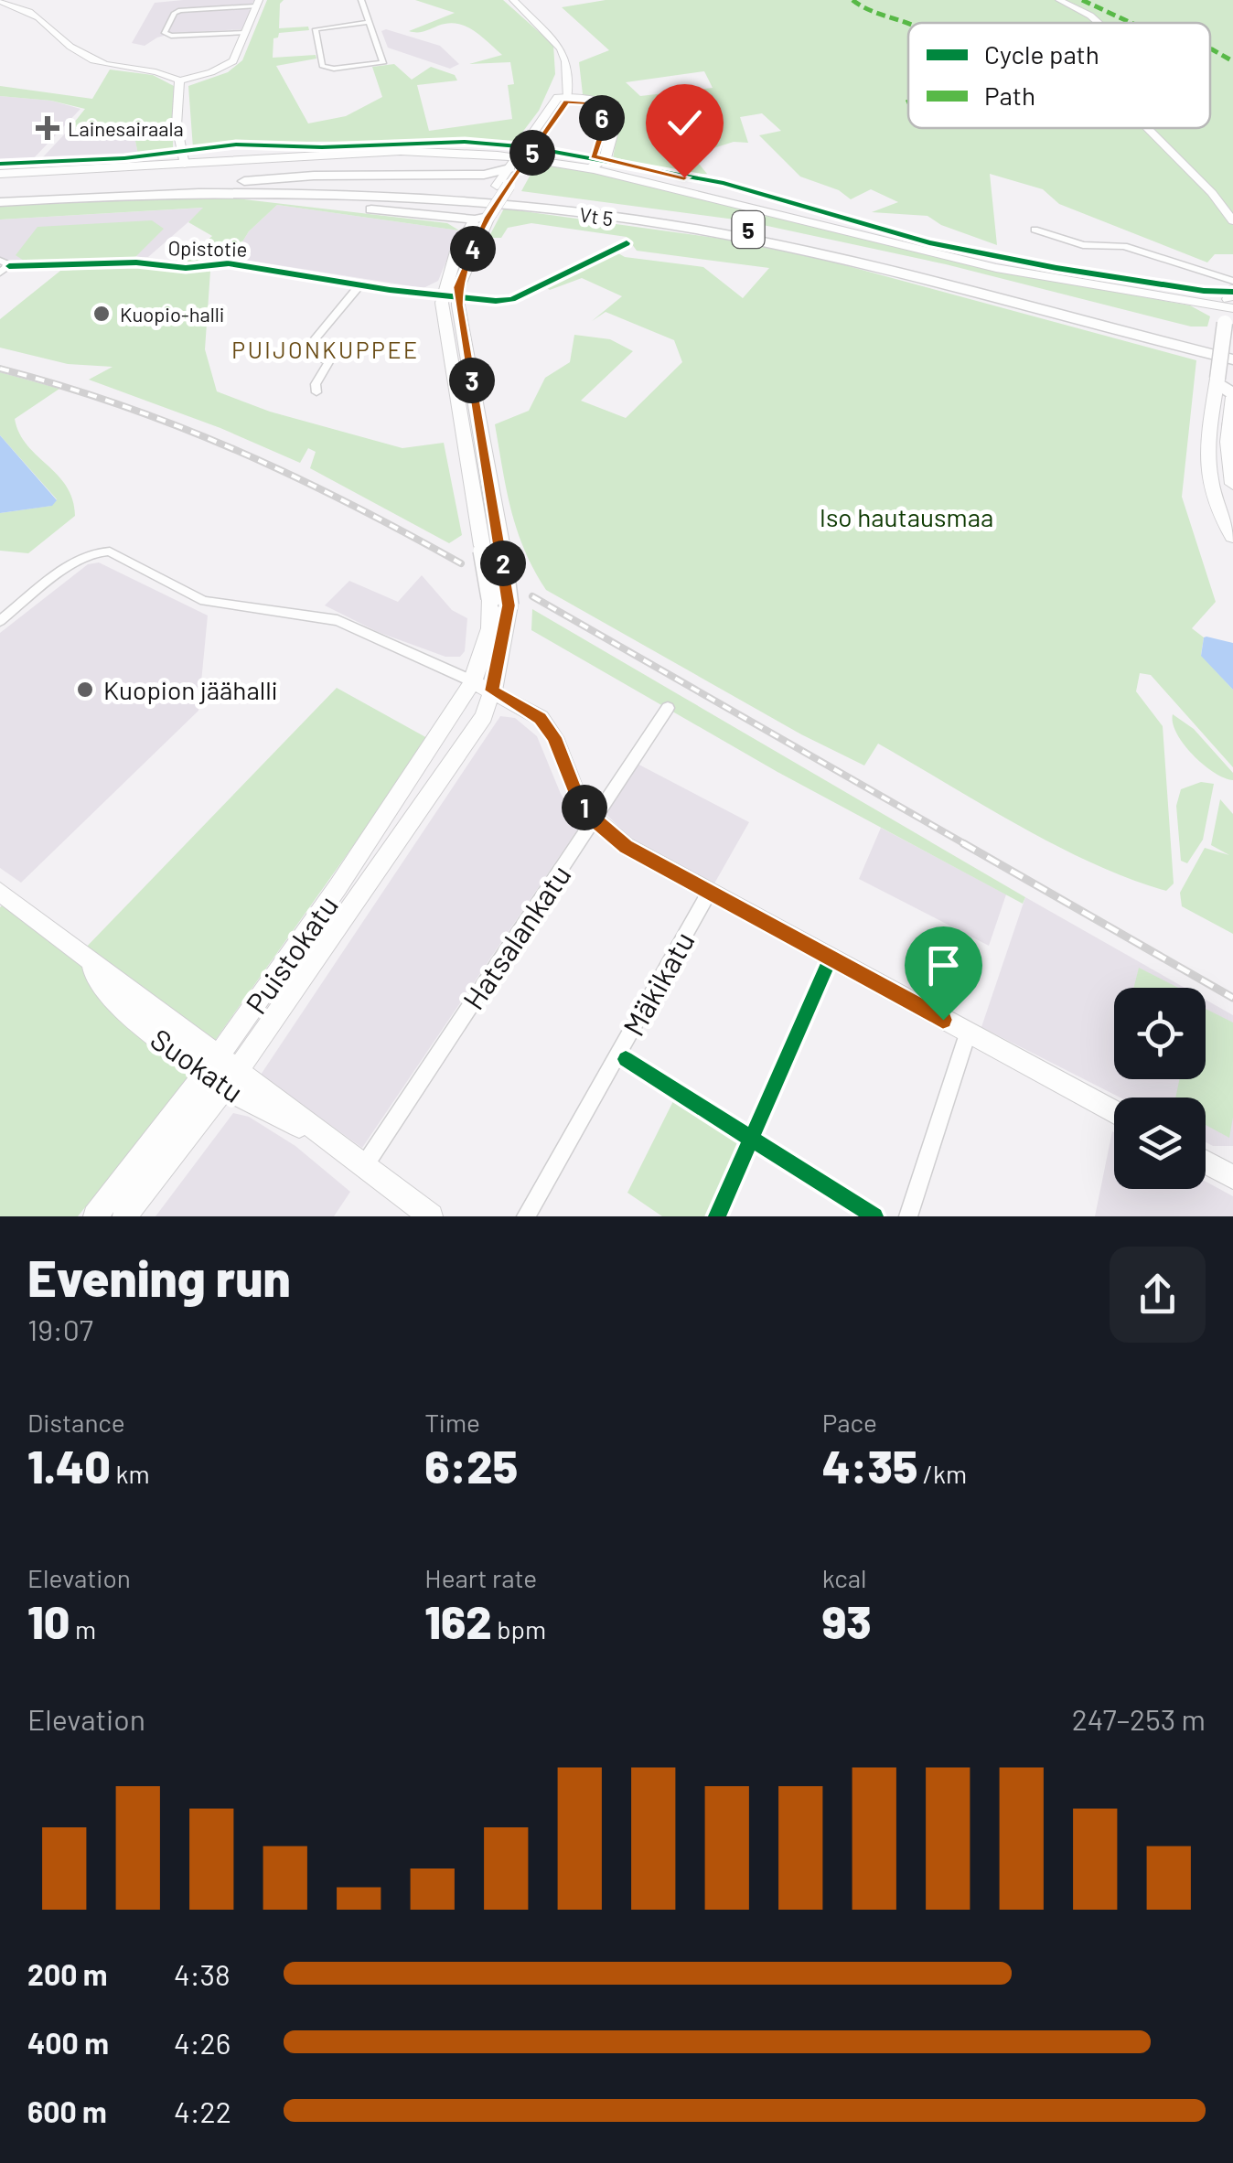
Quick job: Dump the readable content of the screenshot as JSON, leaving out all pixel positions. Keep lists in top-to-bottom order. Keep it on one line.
{"streets":{"highway":["Vt 5","5"],"street":["Opistotie","Hatsalankatu","Puistokatu","Mäkikatu","Suokatu"]},"crossings":[["Hatsalankatu","Suokatu"],["Puistokatu","Suokatu"]],"districts":["PUIJONKUPPEE"],"parks":["Iso hautausmaa"],"places":{"health":["Lainesairaala"],"other":["Kuopio-halli","Kuopion jäähalli"]},"legend":["Cycle path","Path"],"page":{"pins":["6","5","4","3","2","1"],"heading":["Evening run","19:07"],"stats":[["Distance","1.40 km"],["Time","6:25"],["Pace","4:35 /km"],["Elevation","10 m"],["Heart rate","162 bpm"],["kcal","93"]],"chart":["Elevation","247–253 m"],"list":[{"name":"200 m","note":"4:38"},{"name":"400 m","note":"4:26"},{"name":"600 m","note":"4:22"}]}}
